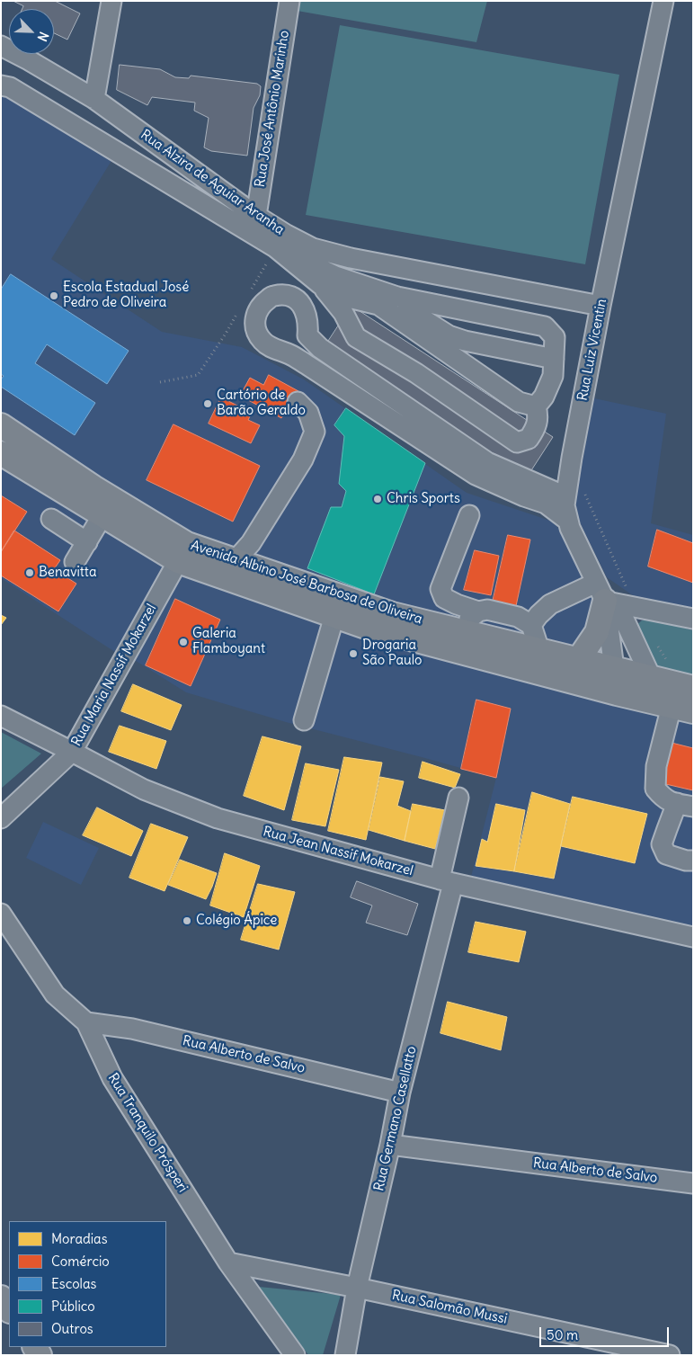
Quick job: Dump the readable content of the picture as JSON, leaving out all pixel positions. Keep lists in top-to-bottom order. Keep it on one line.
{"streets":{"main road":["Avenida Albino José Barbosa de Oliveira"],"street":["Rua José Antônio Marinho","Rua Alzira de Aguiar Aranha","Rua Luiz Vicentin","Rua Maria Nassif Mokarzel","Rua Jean Nassif Mokarzel","Rua Alberto de Salvo","Rua Germano Casellatto","Rua Tranquilo Prósperi","Rua Salomão Mussi"]},"crossings":[["Rua José Antônio Marinho","Rua Alzira de Aguiar Aranha"],["Rua Alzira de Aguiar Aranha","Rua Luiz Vicentin"],["Rua Luiz Vicentin","Avenida Albino José Barbosa de Oliveira"],["Avenida Albino José Barbosa de Oliveira","Rua Maria Nassif Mokarzel"],["Rua Maria Nassif Mokarzel","Rua Jean Nassif Mokarzel"],["Rua Jean Nassif Mokarzel","Rua Germano Casellatto"],["Rua Alberto de Salvo","Rua Germano Casellatto"],["Rua Alberto de Salvo","Rua Tranquilo Prósperi"],["Rua Germano Casellatto","Rua Salomão Mussi"],["Rua Tranquilo Prósperi","Rua Salomão Mussi"]],"places":["Escola Estadual José Pedro de Oliveira","Cartório de Barão Geraldo","Chris Sports","Benavitta","Galeria Flamboyant","Drogaria São Paulo","Colégio Ápice"],"legend":["Moradias","Comércio","Escolas","Público","Outros"],"scale_bar":"50 m","north":"bottom right"}
